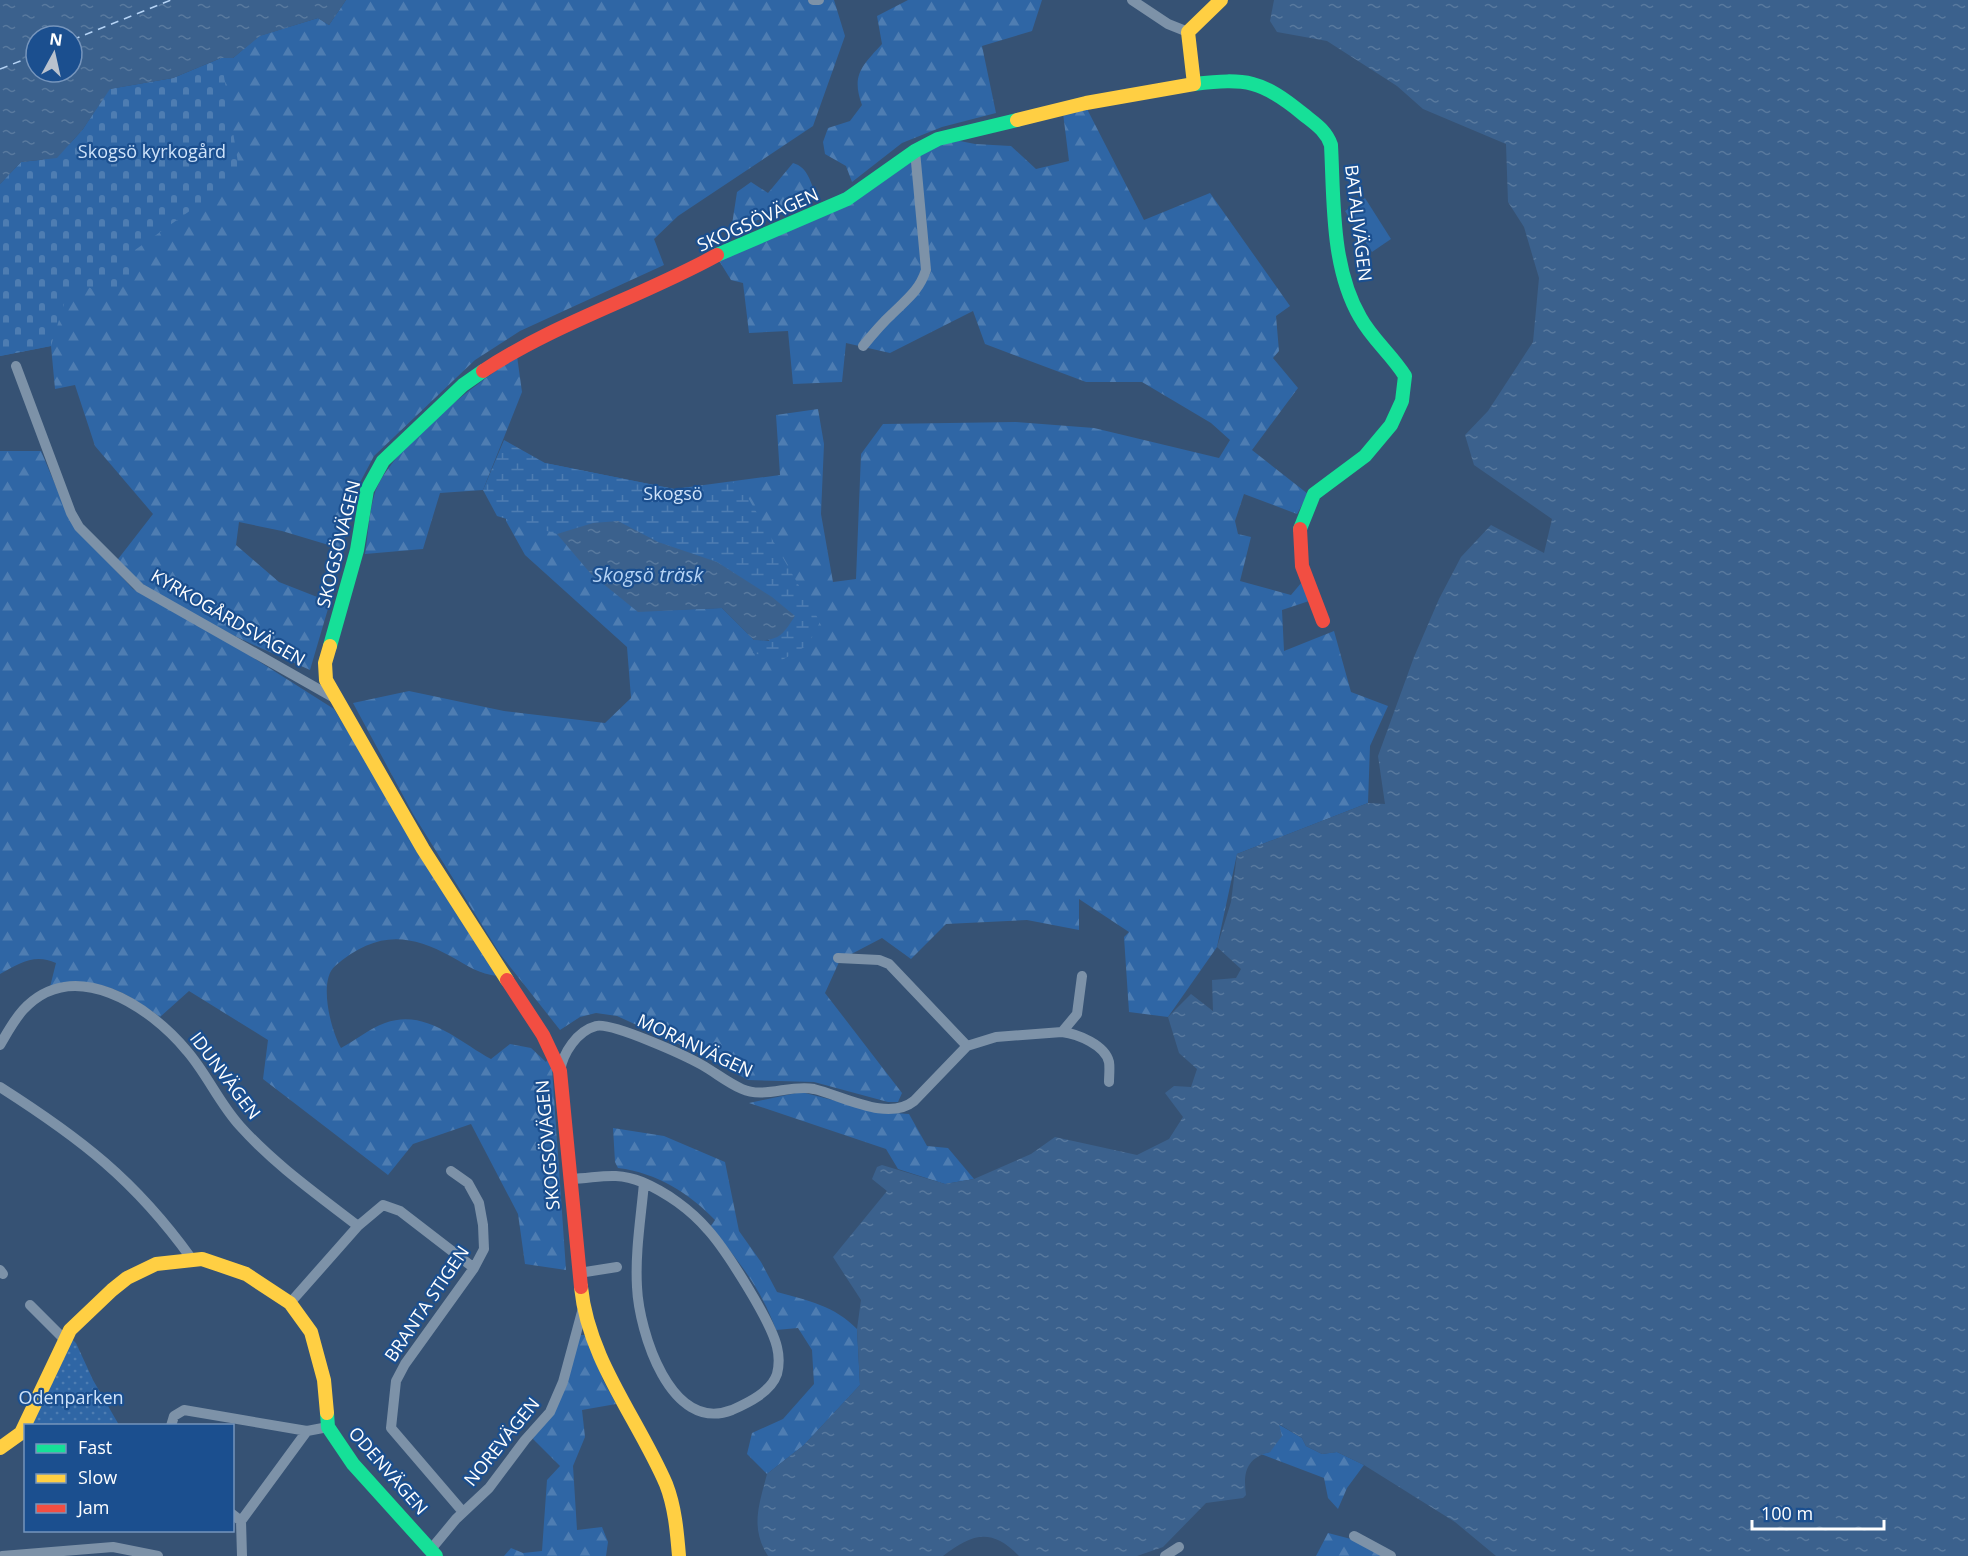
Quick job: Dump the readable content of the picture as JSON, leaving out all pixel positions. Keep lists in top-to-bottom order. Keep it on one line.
{"streets":{"street":["SKOGSÖVÄGEN","BATALJVÄGEN","KYRKOGÅRDSVÄGEN","MORANVÄGEN","IDUNVÄGEN","BRANTA STIGEN","NOREVÄGEN","ODENVÄGEN"]},"crossings":[["SKOGSÖVÄGEN","BATALJVÄGEN"],["SKOGSÖVÄGEN","KYRKOGÅRDSVÄGEN"],["SKOGSÖVÄGEN","MORANVÄGEN"],["SKOGSÖVÄGEN","NOREVÄGEN"],["BRANTA STIGEN","NOREVÄGEN"],["NOREVÄGEN","ODENVÄGEN"]],"water":["Skogsö träsk"],"parks":["Skogsö kyrkogård","Skogsö","Odenparken"],"legend":["Fast","Slow","Jam"],"scale_bar":"100 m","north":"top"}
